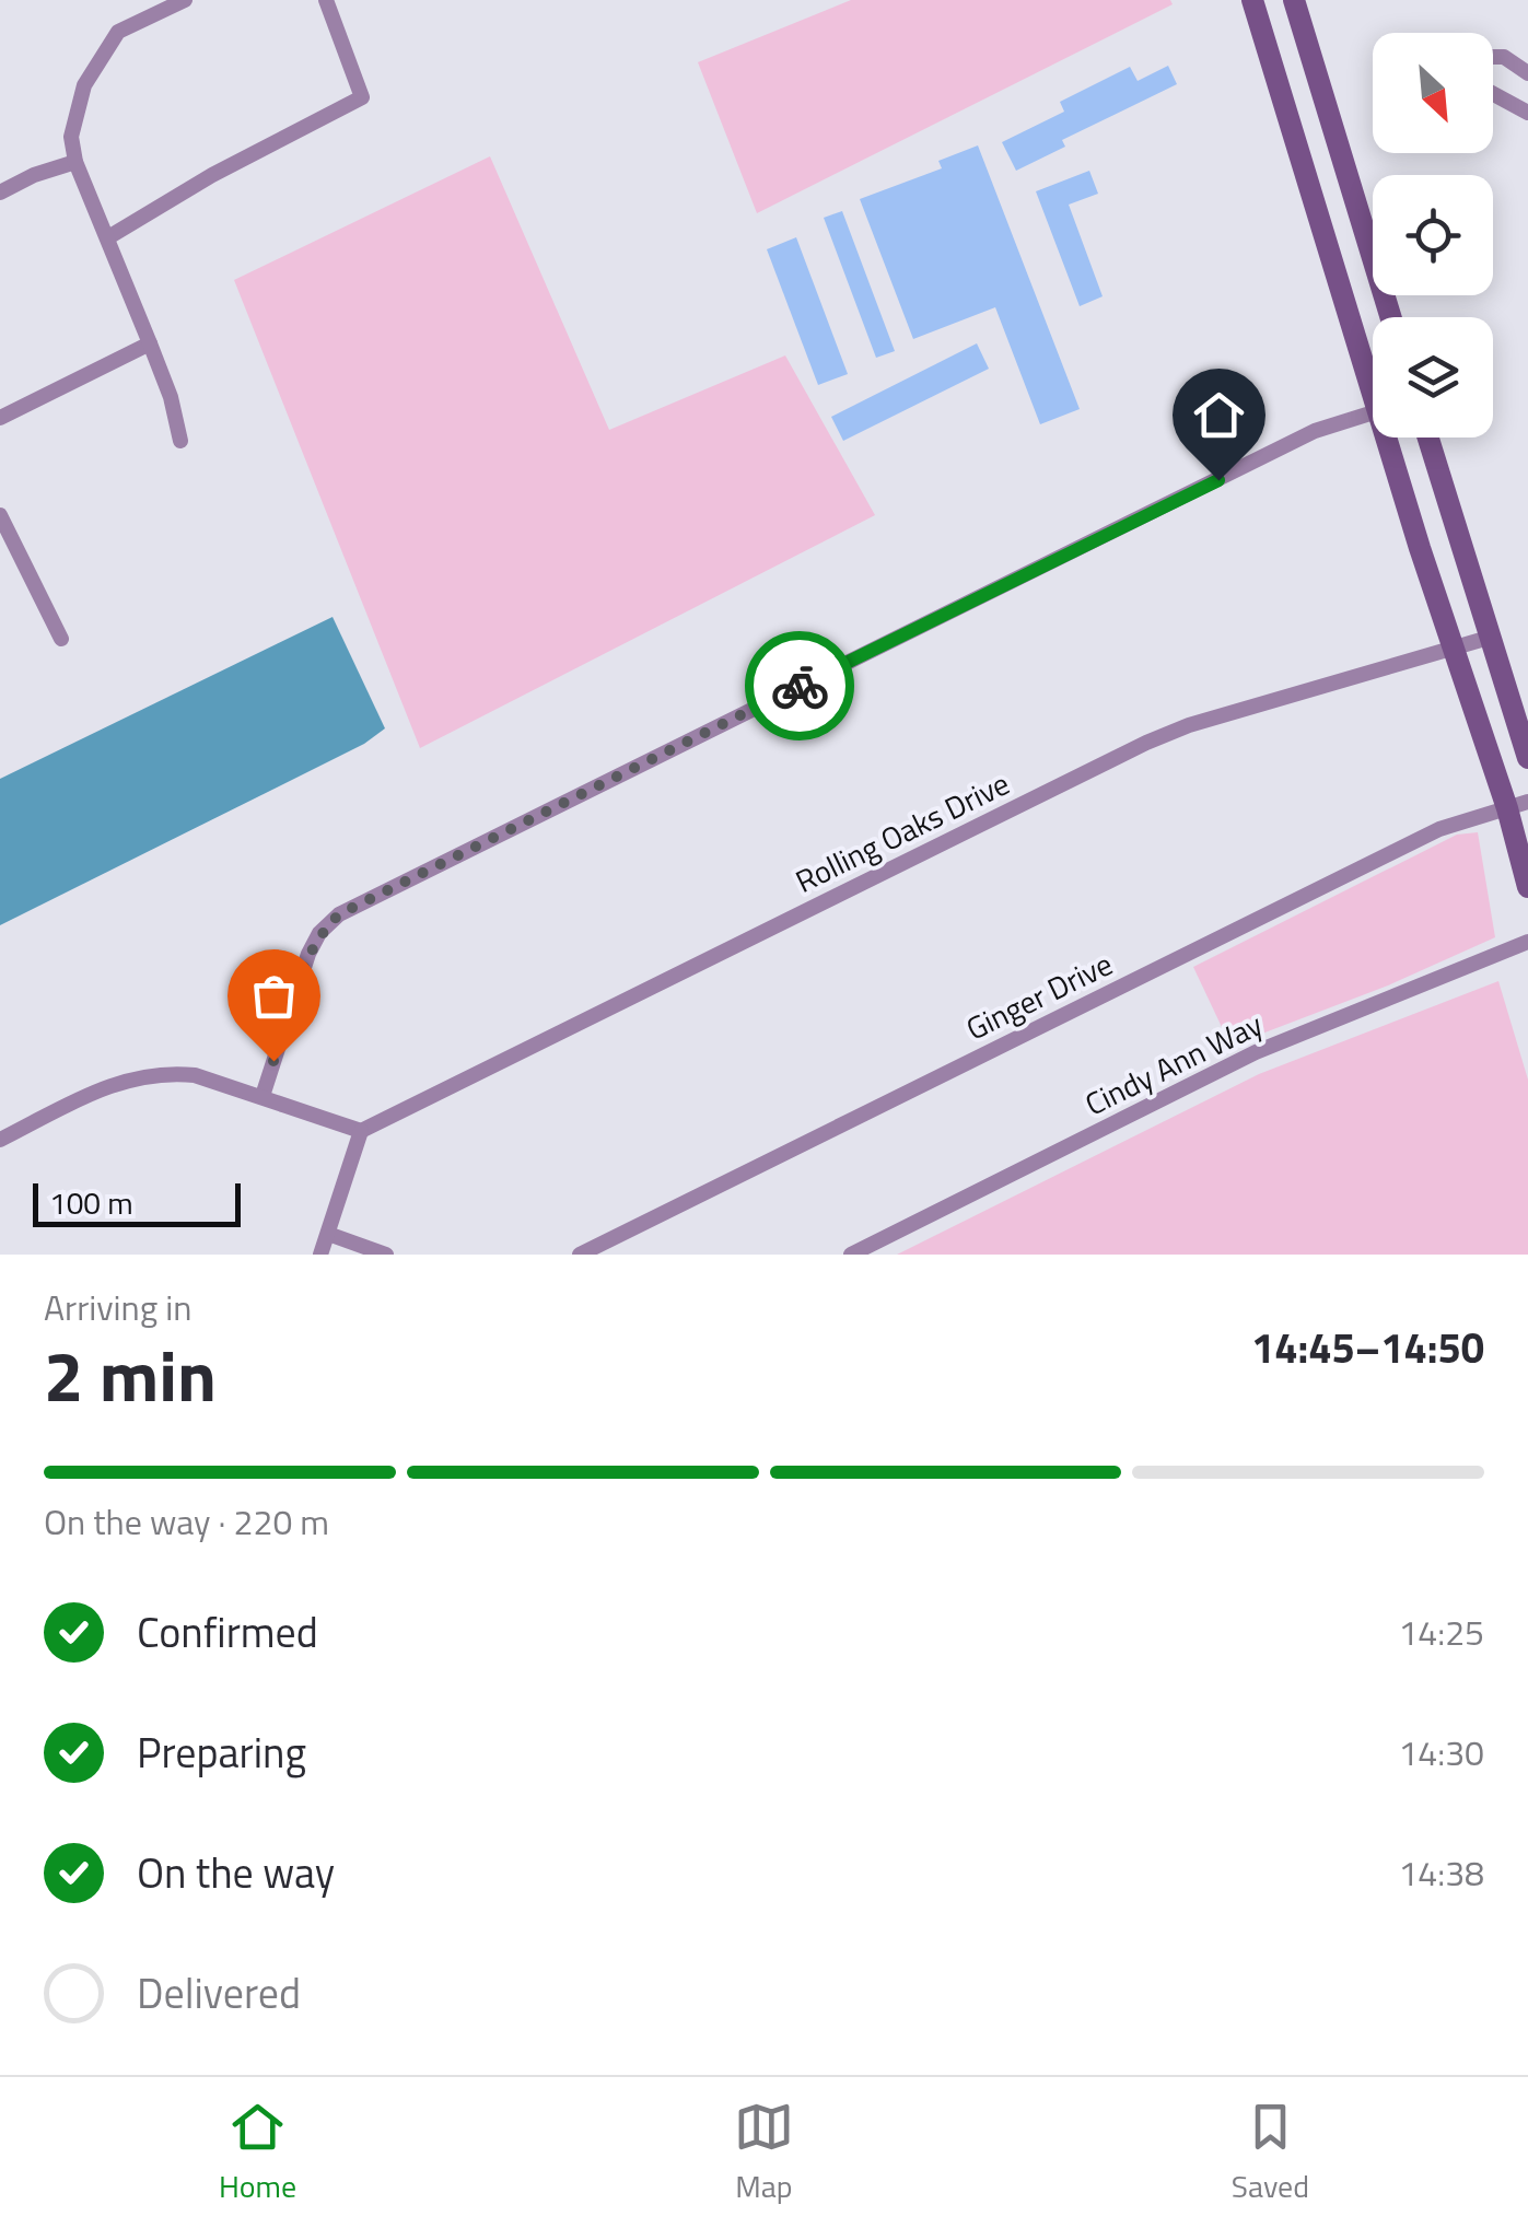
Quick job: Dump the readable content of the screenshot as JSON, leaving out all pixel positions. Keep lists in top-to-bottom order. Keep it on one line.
{"streets":{"street":["Rolling Oaks Drive","Ginger Drive","Cindy Ann Way"]},"scale_bar":"100 m","north":"bottom right","page":{"scale":"100 m","heading":["2 min","Arriving in","14:45–14:50"],"bar":"On the way · 220 m","list":[["Confirmed","14:25"],["Preparing","14:30"],["On the way","14:38"],"Delivered"],"tabs":["Home","Map","Saved"]}}
